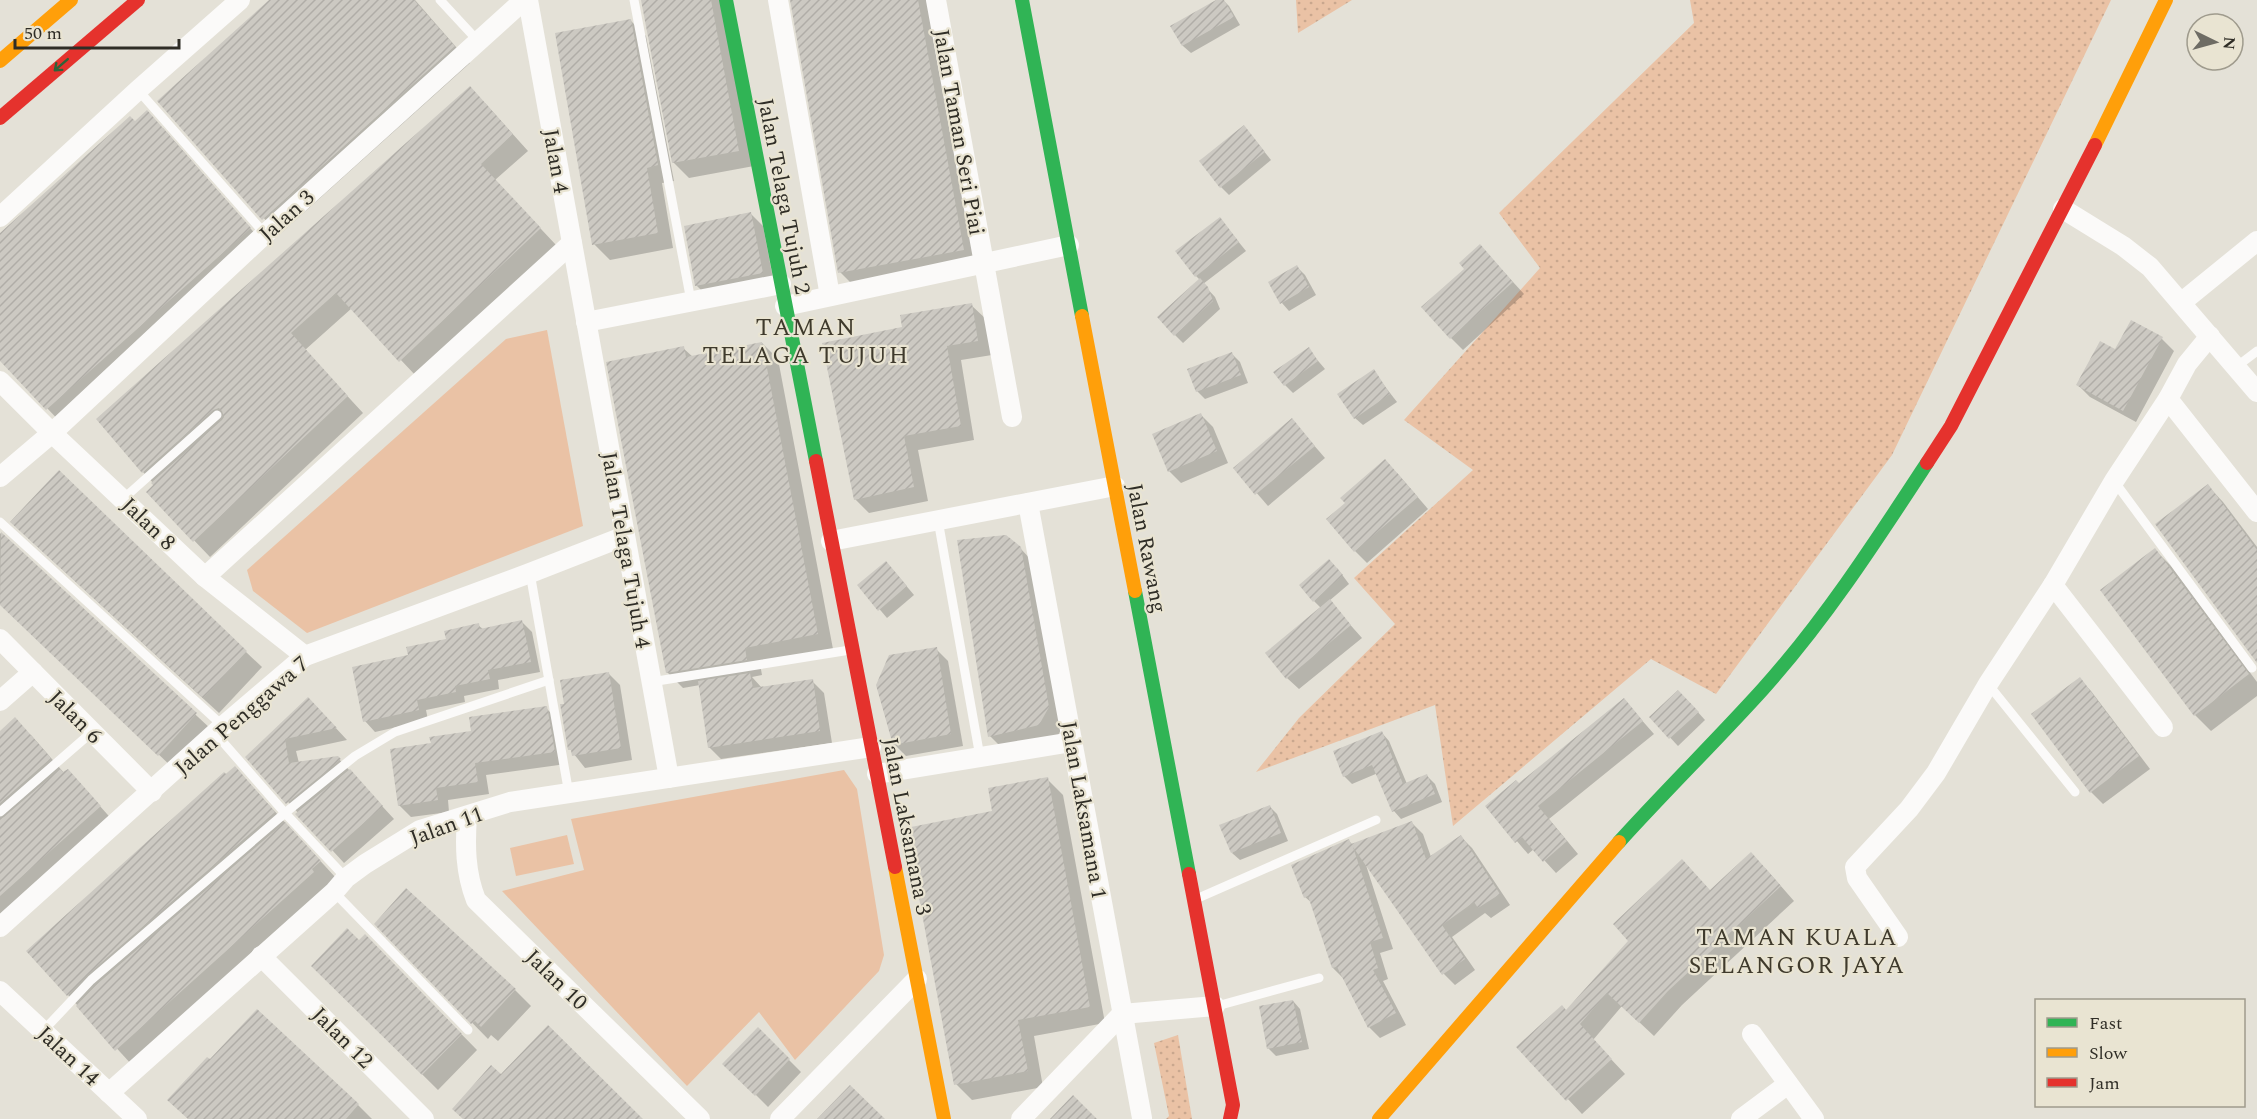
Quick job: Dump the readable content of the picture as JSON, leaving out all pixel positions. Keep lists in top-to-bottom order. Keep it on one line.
{"streets":{"main road":["Jalan Telaga Tujuh 2","Jalan Rawang","Jalan Laksamana 3"],"street":["Jalan Taman Seri Piai","Jalan 4","Jalan 3","Jalan 8","Jalan Telaga Tujuh 4","Jalan Penggawa 7","Jalan 6","Jalan Laksamana 1","Jalan 11","Jalan 10","Jalan 12","Jalan 14"]},"crossings":[["Jalan 4","Jalan 3"],["Jalan 4","Jalan Telaga Tujuh 4"],["Jalan Telaga Tujuh 2","Jalan Laksamana 3"],["Jalan 3","Jalan 8"],["Jalan 8","Jalan Penggawa 7"],["Jalan Telaga Tujuh 4","Jalan Penggawa 7"],["Jalan Telaga Tujuh 4","Jalan 11"],["Jalan Penggawa 7","Jalan 6"],["Jalan 11","Jalan Laksamana 3"],["Jalan 11","Jalan 10"],["Jalan 11","Jalan 12"],["Jalan 11","Jalan 14"]],"districts":["TAMAN TELAGA TUJUH","TAMAN KUALA SELANGOR JAYA"],"legend":["Fast","Slow","Jam"],"scale_bar":"50 m","north":"right"}
